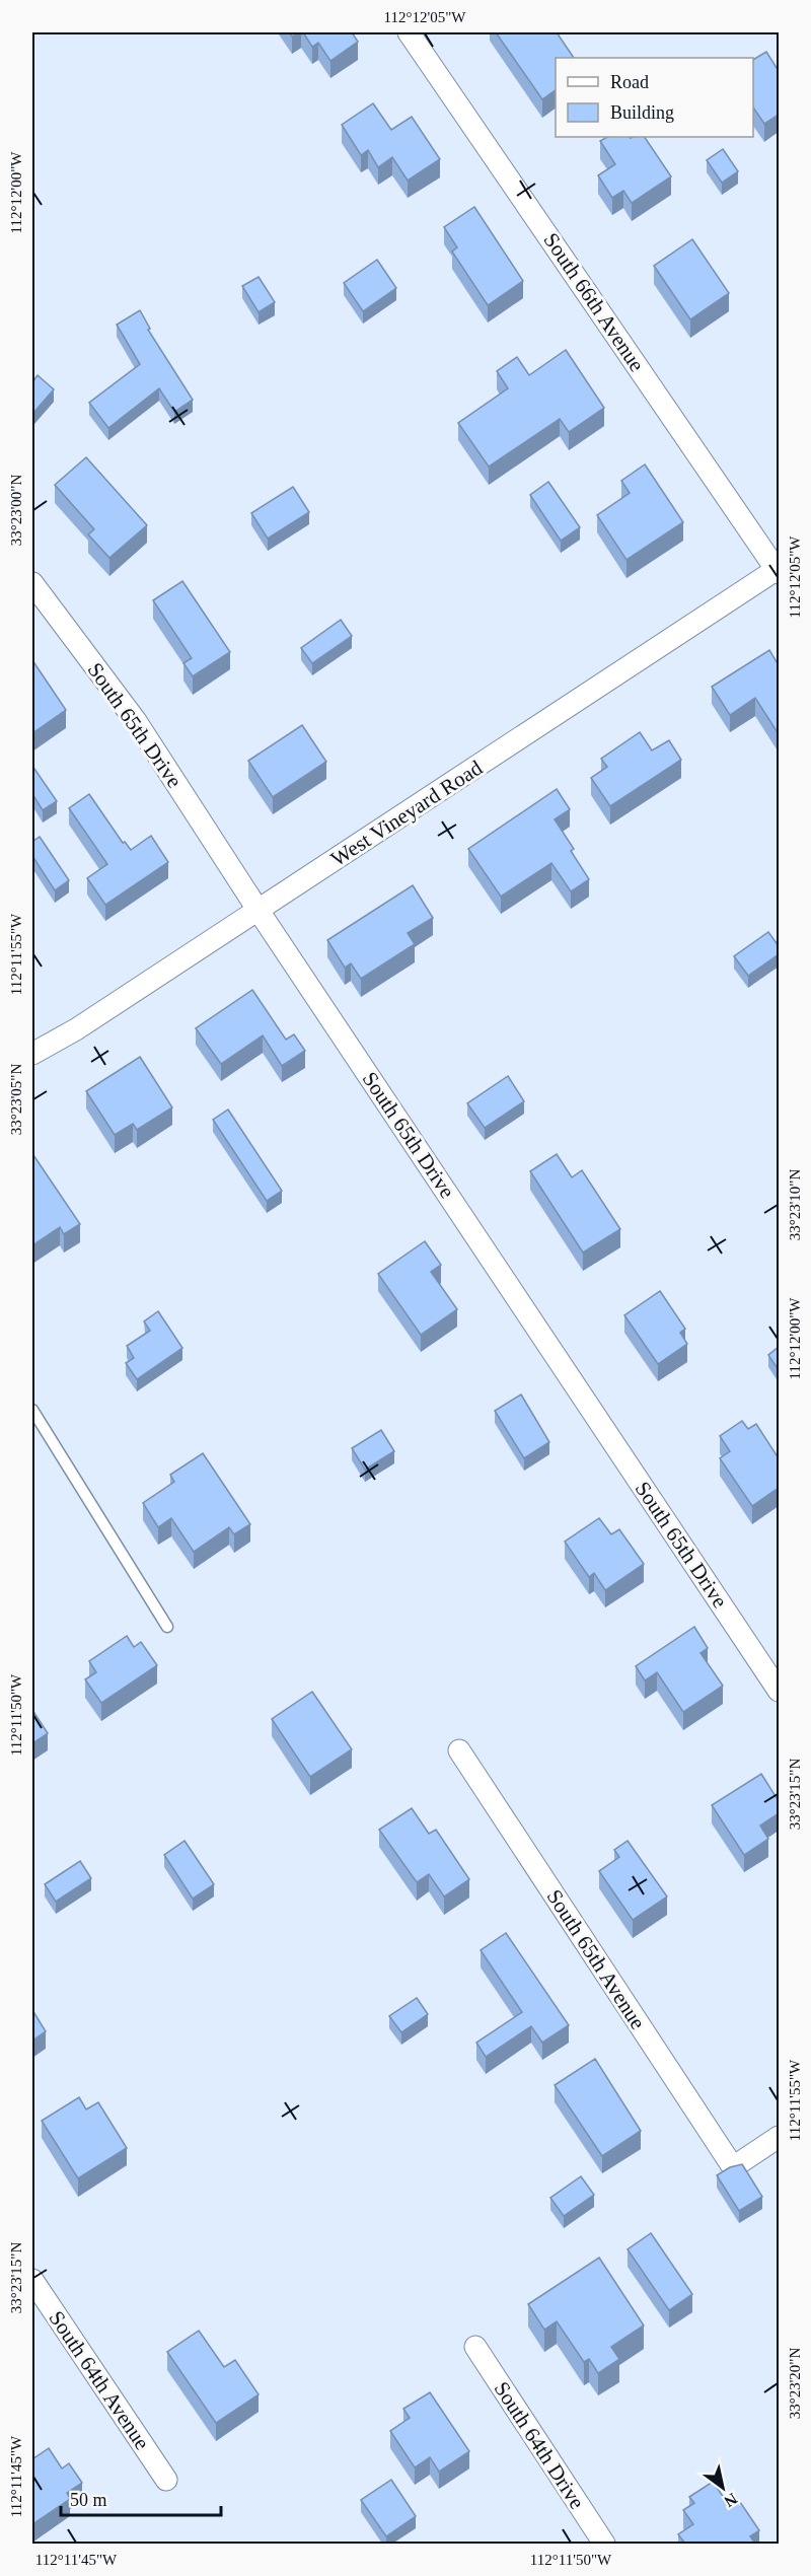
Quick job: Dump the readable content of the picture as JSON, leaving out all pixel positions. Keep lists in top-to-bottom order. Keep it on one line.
{"streets":{"street":["South 66th Avenue","South 65th Drive","West Vineyard Road","South 65th Avenue","South 64th Avenue","South 64th Drive"]},"crossings":[["South 66th Avenue","West Vineyard Road"],["South 65th Drive","West Vineyard Road"]],"legend":["Road","Building"],"scale_bar":"50 m","north":"bottom right","coordinates":["112°12'05\"W","112°12'00\"W","33°23'00\"N","112°11'55\"W","33°23'05\"N","33°23'10\"N","112°11'50\"W","33°23'15\"N","33°23'20\"N","112°11'45\"W"]}
